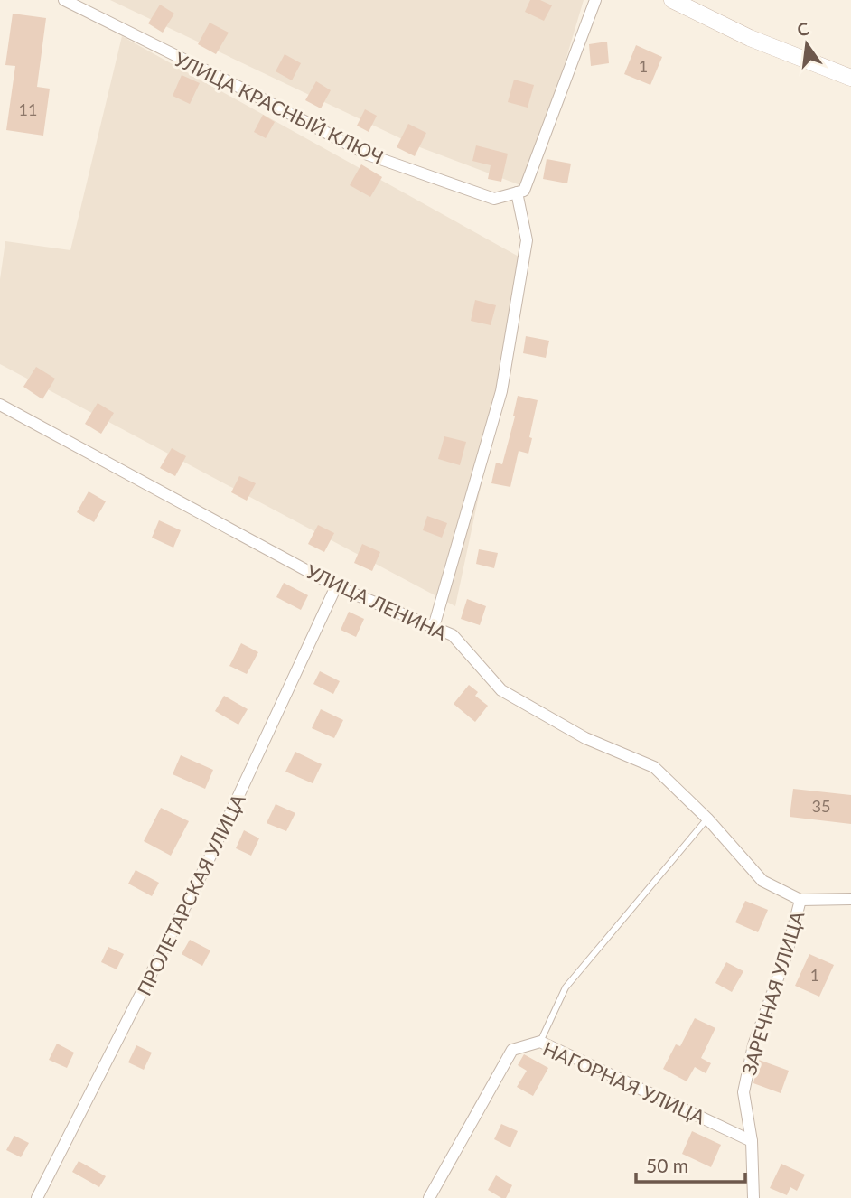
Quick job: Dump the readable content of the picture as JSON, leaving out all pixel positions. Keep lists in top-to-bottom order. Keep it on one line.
{"streets":{"street":["УЛИЦА КРАСНЫЙ КЛЮЧ","УЛИЦА ЛЕНИНА","ПРОЛЕТАРСКАЯ УЛИЦА","ЗАРЕЧНАЯ УЛИЦА","НАГОРНАЯ УЛИЦА"]},"crossings":[["УЛИЦА ЛЕНИНА","ПРОЛЕТАРСКАЯ УЛИЦА"],["УЛИЦА ЛЕНИНА","ЗАРЕЧНАЯ УЛИЦА"],["ЗАРЕЧНАЯ УЛИЦА","НАГОРНАЯ УЛИЦА"]],"house_numbers":["1","11","35","1"],"scale_bar":"50 m","north":"top"}
